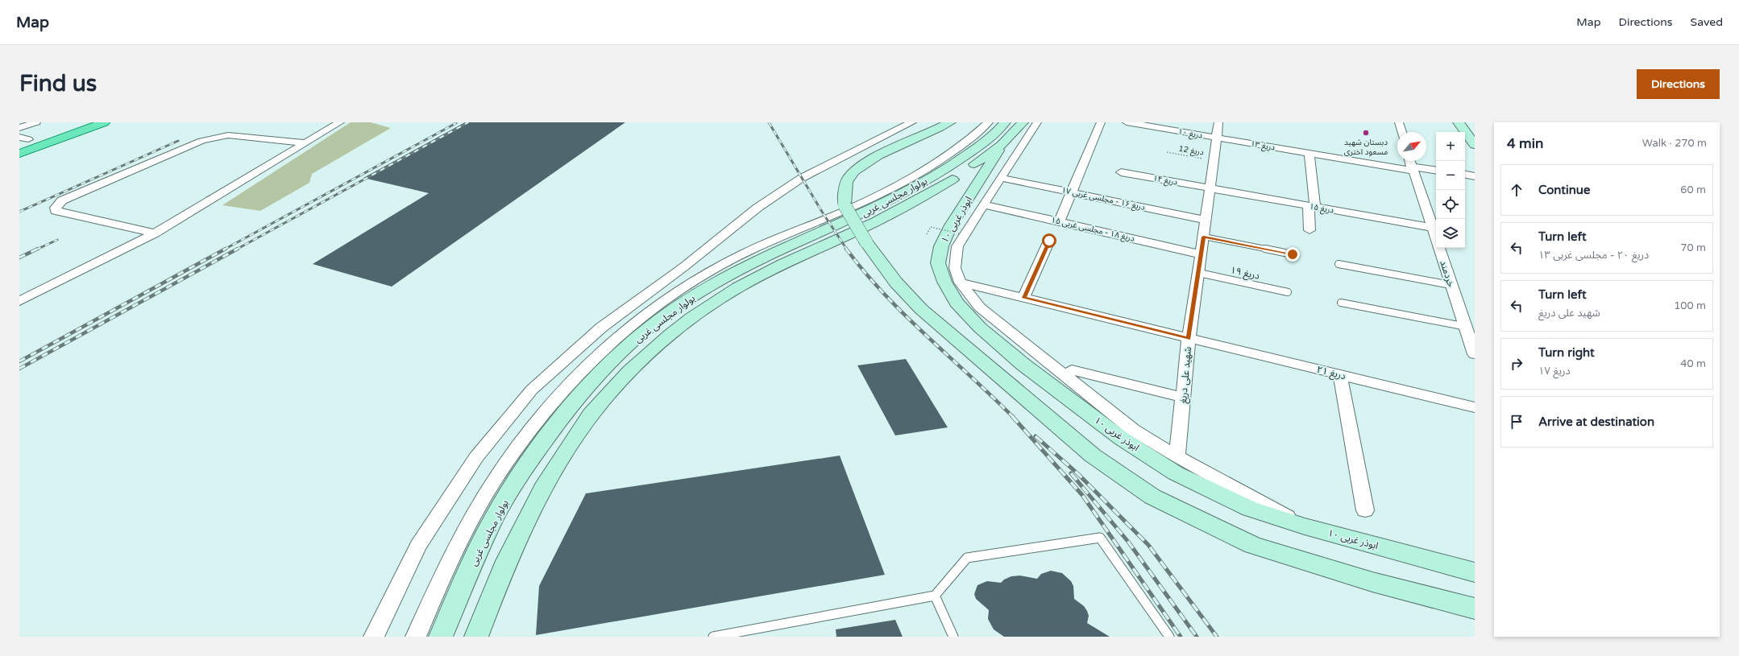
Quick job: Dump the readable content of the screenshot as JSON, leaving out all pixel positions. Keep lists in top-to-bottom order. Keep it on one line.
{"streets":{"main road":["بولوار مجلسی غربی","ابوذر غربی ۱۰"],"street":["دریغ ۱۰","دریغ ۱۳","دریغ ۱۴","دریغ ۱۶ - مجلسی غربی ۱۷","دریغ ۱۵","دریغ ۱۸ - مجلسی غربی ۱۵","خردمند","دریغ ۲۱","شهید علی دریغ"],"lane":["دریغ ۱۹"],"path":["دریغ 12"]},"crossings":[["دریغ ۱۰","دریغ ۱۳"],["دریغ ۱۰","شهید علی دریغ"],["دریغ ۱۳","خردمند"],["دریغ ۱۳","شهید علی دریغ"],["دریغ 12","شهید علی دریغ"],["دریغ ۱۴","دریغ ۱۵"],["دریغ ۱۴","شهید علی دریغ"],["بولوار مجلسی غربی","ابوذر غربی ۱۰"],["دریغ ۱۶ - مجلسی غربی ۱۷","شهید علی دریغ"],["دریغ ۱۵","خردمند"],["دریغ ۱۵","شهید علی دریغ"],["دریغ ۱۸ - مجلسی غربی ۱۵","شهید علی دریغ"],["دریغ ۱۹","شهید علی دریغ"],["دریغ ۲۱","شهید علی دریغ"]],"places":["دبستان شهید مسعود اختری"],"north":"top right","page":{"header":"Map","nav":["Map","Directions","Saved"],"buttons":"Directions","title":"Find us","heading":["4 min","Walk · 270 m"],"map_buttons":["+","−"],"list":[["Continue","60 m"],["Turn left","دریغ ۲۰ - مجلسی غربی ۱۳","70 m"],["Turn left","شهید علی دریغ","100 m"],["Turn right","دریغ ۱۷","40 m"],"Arrive at destination"]}}
